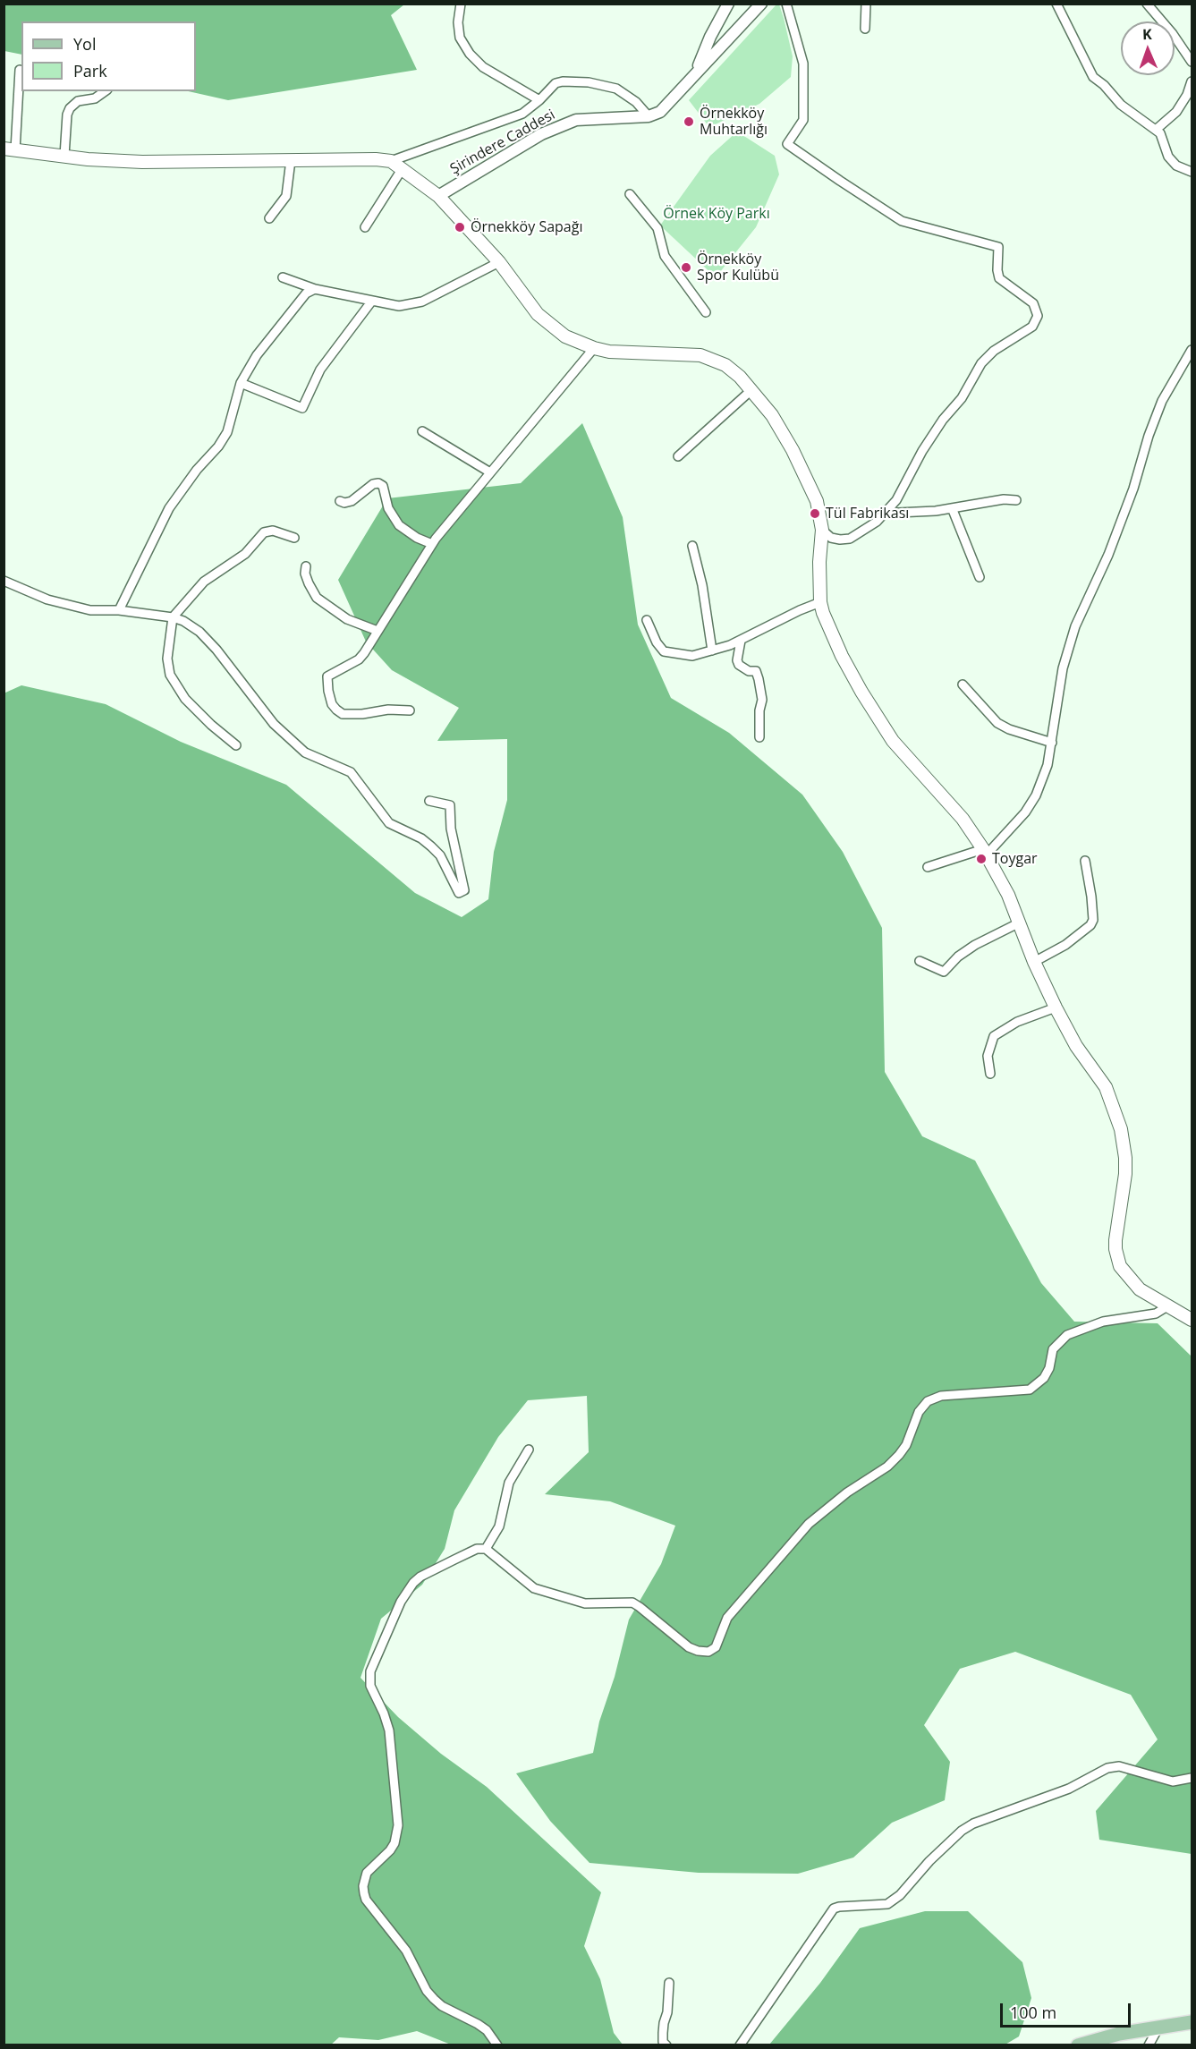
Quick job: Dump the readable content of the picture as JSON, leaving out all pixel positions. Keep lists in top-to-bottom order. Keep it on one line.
{"streets":{"street":["Şirindere Caddesi"]},"parks":["Örnek Köy Parkı"],"places":["Örnekköy Muhtarlığı","Örnekköy Sapağı","Örnekköy Spor Kulübü","Tül Fabrikası","Toygar"],"legend":["Yol","Park"],"scale_bar":"100 m","north":"top"}
